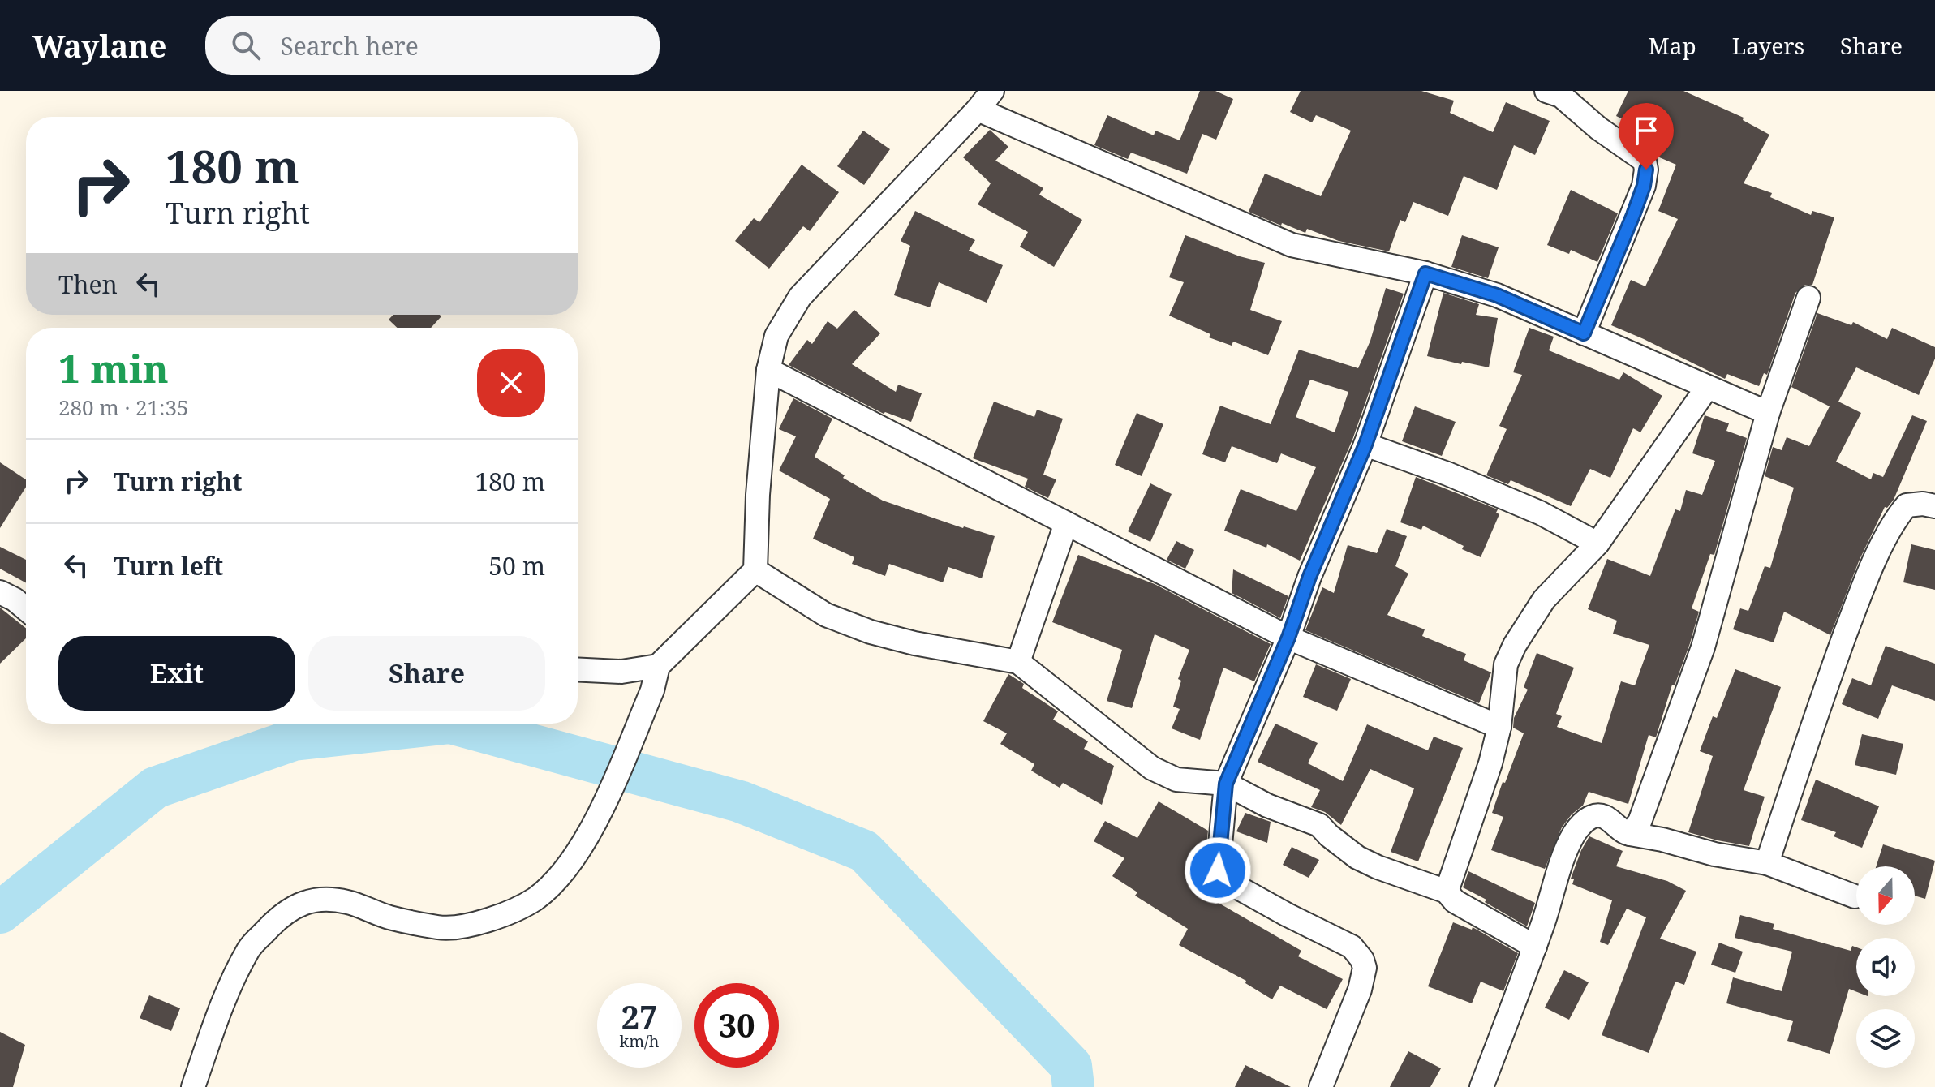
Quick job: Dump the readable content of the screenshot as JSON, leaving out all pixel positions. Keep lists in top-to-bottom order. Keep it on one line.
{"north":"bottom","page":{"header":"Waylane","search":"Search here","nav":["Map","Layers","Share"],"turn":["180 m","Turn right"],"then":"Then","heading":["1 min","280 m · 21:35"],"list":[{"name":"Turn right","value":"180 m"},{"name":"Turn left","value":"50 m"}],"buttons":["Exit","Share"],"speed":"27 km/h","limit":"30"}}
